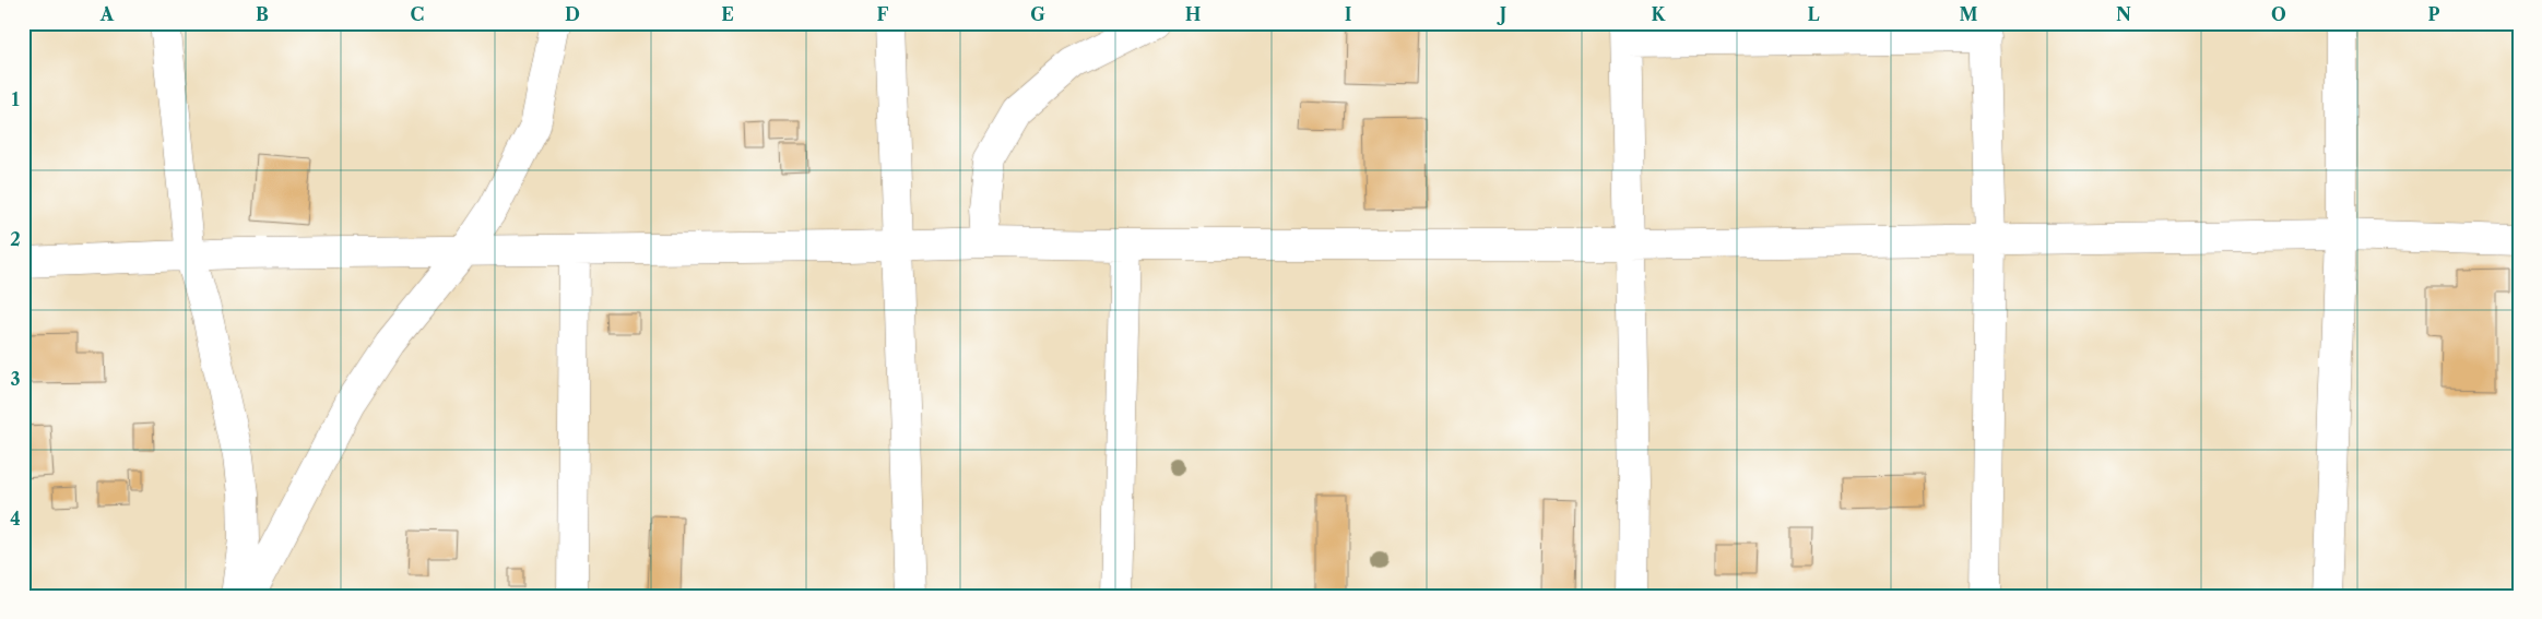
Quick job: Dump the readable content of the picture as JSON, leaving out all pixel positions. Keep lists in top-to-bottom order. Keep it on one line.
{"grid":{"columns":["A","B","C","D","E","F","G","H","I","J","K","L","M","N","O","P"],"rows":["1","2","3","4"]}}
